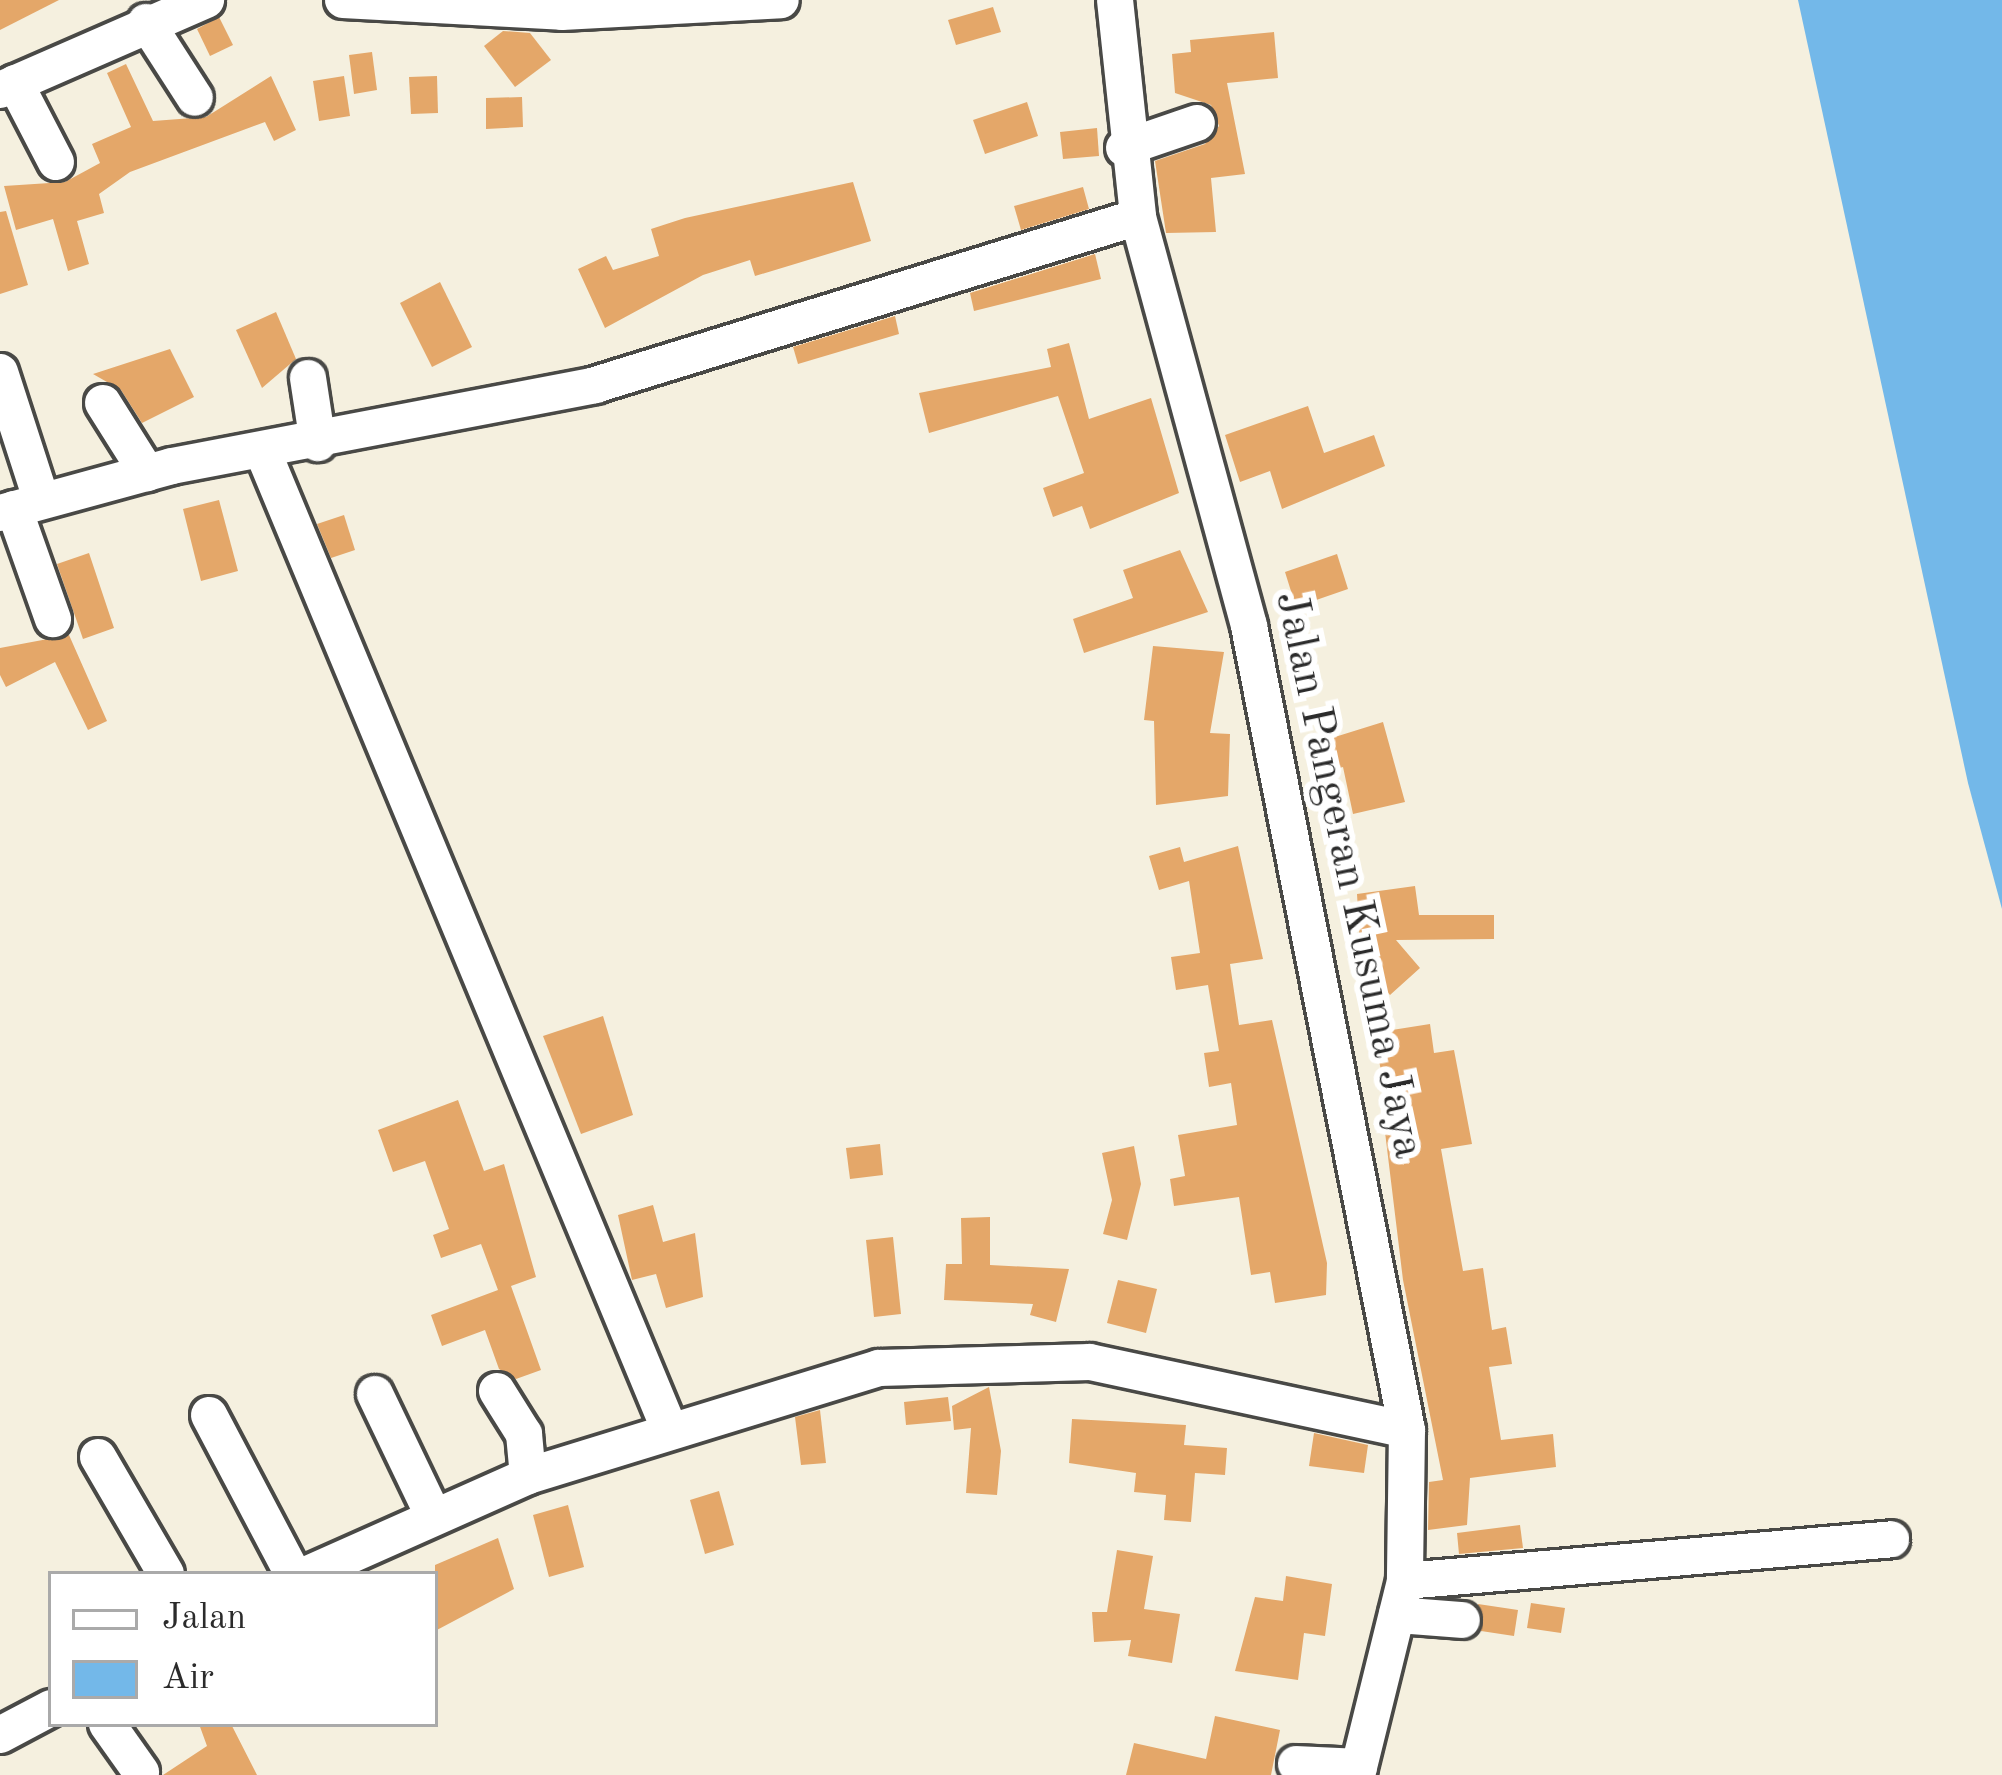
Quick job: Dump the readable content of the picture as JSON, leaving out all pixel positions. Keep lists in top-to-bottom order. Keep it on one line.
{"streets":{"street":["Jalan Pangeran Kusuma Jaya"]},"legend":["Jalan","Air"]}
